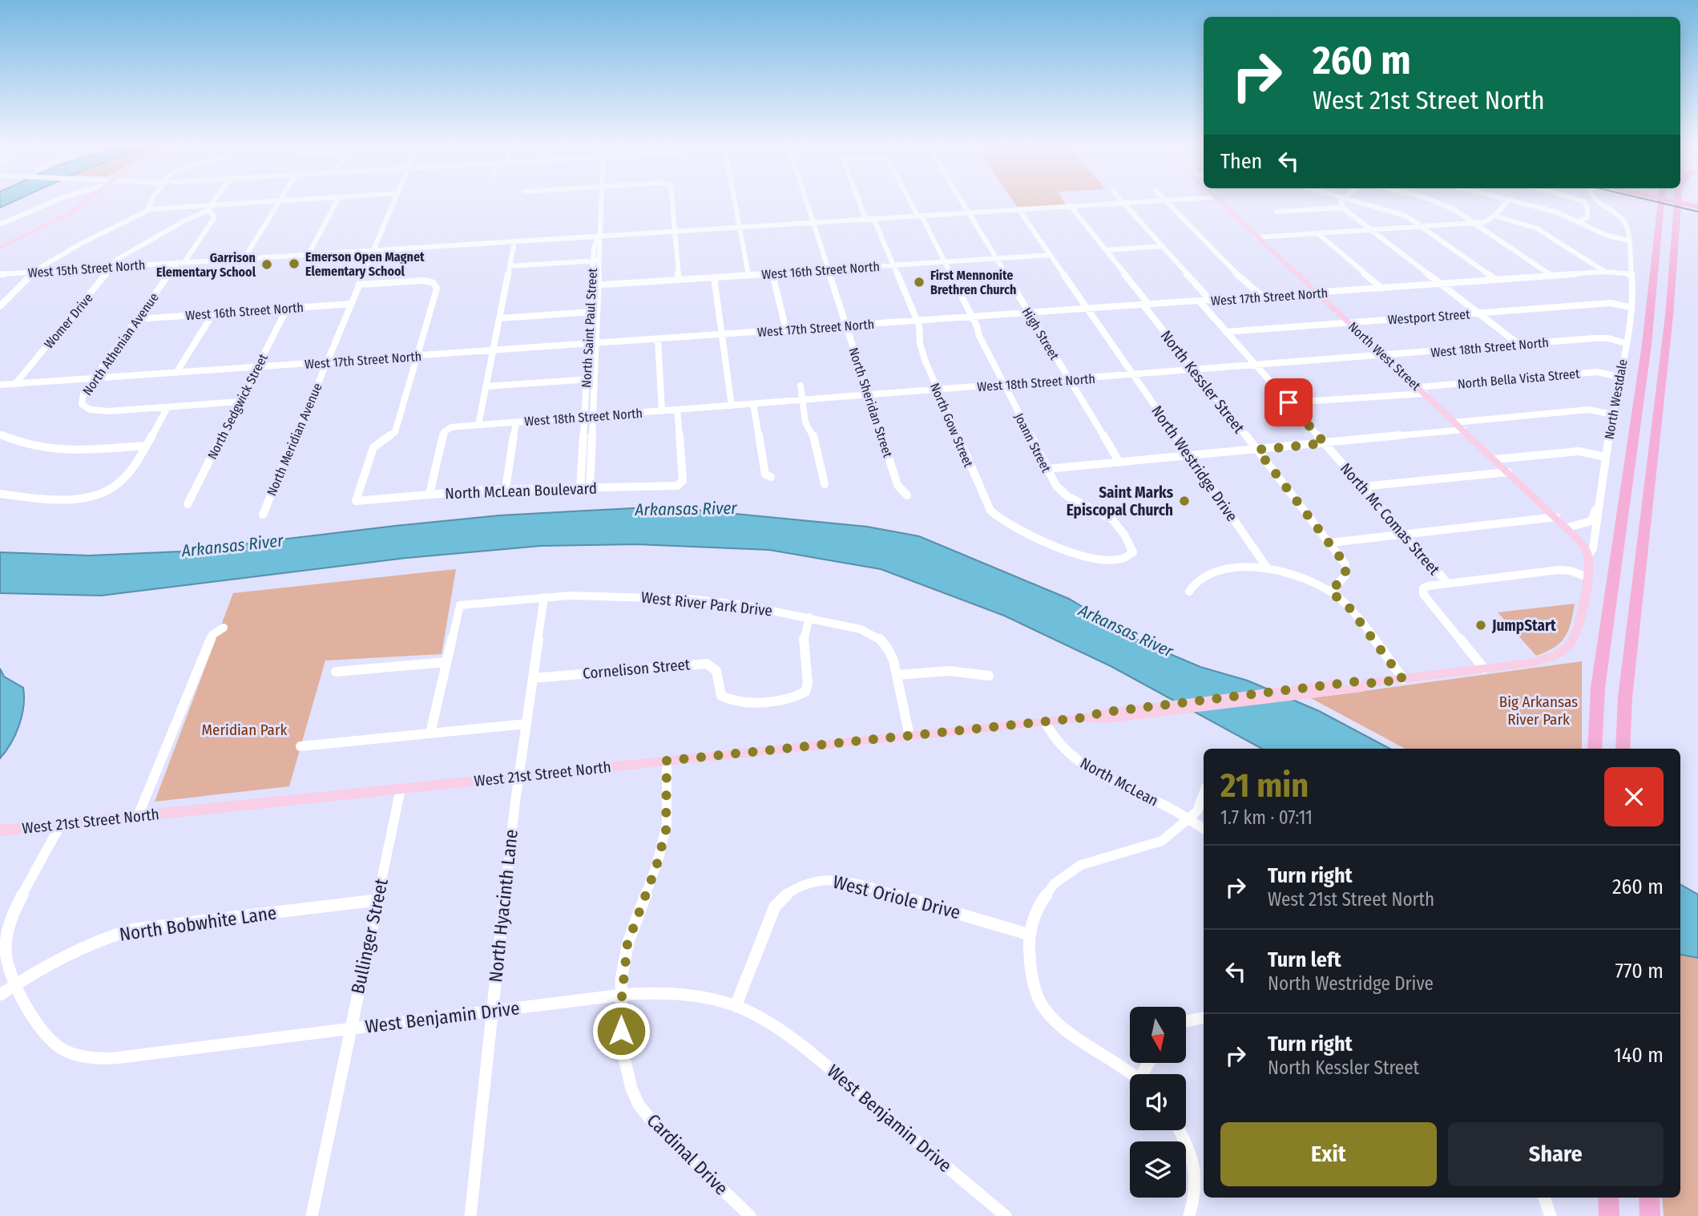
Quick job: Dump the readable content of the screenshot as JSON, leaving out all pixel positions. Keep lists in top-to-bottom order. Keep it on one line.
{"streets":{"main road":["North West Street","West 21st Street North"],"street":["West 15th Street North","West 16th Street North","West 17th Street North","Westport Street","Womer Drive","North Saint Paul Street","High Street","North Athenian Avenue","West 18th Street North","North Bella Vista Street","North Kessler Street","North Westdale","North Sheridan Street","North Sedgwick Street","North Gow Street","North Meridian Avenue","Joann Street","North Westridge Drive","North McLean Boulevard","North Mc Comas Street","West River Park Drive","Cornelison Street","North McLean","West Oriole Drive","North Hyacinth Lane","North Bobwhite Lane","Bullinger Street","West Benjamin Drive","Cardinal Drive"]},"crossings":[["West 15th Street North","Womer Drive"],["West 15th Street North","North Saint Paul Street"],["West 15th Street North","High Street"],["West 15th Street North","North Athenian Avenue"],["West 15th Street North","North Kessler Street"],["West 15th Street North","North Sheridan Street"],["West 15th Street North","North Gow Street"],["West 15th Street North","North Meridian Avenue"],["West 15th Street North","Joann Street"],["West 15th Street North","North Westridge Drive"],["West 16th Street North","North Saint Paul Street"],["West 16th Street North","High Street"],["West 16th Street North","North Athenian Avenue"],["West 16th Street North","North Sheridan Street"],["West 16th Street North","North Sedgwick Street"],["West 16th Street North","North Gow Street"],["West 16th Street North","North Meridian Avenue"],["West 16th Street North","Joann Street"],["West 16th Street North","North Westridge Drive"],["West 17th Street North","Womer Drive"],["West 17th Street North","North Saint Paul Street"],["West 17th Street North","High Street"],["West 17th Street North","North Athenian Avenue"],["West 17th Street North","North West Street"],["West 17th Street North","North Kessler Street"],["West 17th Street North","North Westdale"],["West 17th Street North","North Sheridan Street"],["West 17th Street North","North Sedgwick Street"],["West 17th Street North","North Gow Street"],["West 17th Street North","North Meridian Avenue"],["West 17th Street North","Joann Street"],["West 17th Street North","North Westridge Drive"],["West 17th Street North","North McLean Boulevard"],["West 17th Street North","North Mc Comas Street"],["Westport Street","North West Street"],["Westport Street","North Westdale"],["Westport Street","North Mc Comas Street"],["Womer Drive","North Athenian Avenue"],["North Saint Paul Street","West 18th Street North"],["North Saint Paul Street","North McLean Boulevard"],["High Street","West 18th Street North"],["West 18th Street North","North West Street"],["West 18th Street North","North Kessler Street"],["West 18th Street North","North Westdale"],["West 18th Street North","North Sheridan Street"],["West 18th Street North","North Gow Street"],["West 18th Street North","Joann Street"],["West 18th Street North","North Westridge Drive"],["West 18th Street North","North McLean Boulevard"],["West 18th Street North","North Mc Comas Street"],["North West Street","North Bella Vista Street"],["North West Street","North Westdale"],["North Bella Vista Street","North Westdale"],["North Gow Street","Joann Street"],["West River Park Drive","Cornelison Street"],["West River Park Drive","West 21st Street North"],["West River Park Drive","North Hyacinth Lane"],["Cornelison Street","North Hyacinth Lane"],["West 21st Street North","North McLean"],["West 21st Street North","North Hyacinth Lane"],["West 21st Street North","Bullinger Street"],["West 21st Street North","West Benjamin Drive"],["West 21st Street North","Cardinal Drive"],["West Oriole Drive","West Benjamin Drive"],["North Hyacinth Lane","West Benjamin Drive"],["North Bobwhite Lane","Bullinger Street"],["North Bobwhite Lane","West Benjamin Drive"],["Bullinger Street","West Benjamin Drive"],["West Benjamin Drive","Cardinal Drive"]],"water":["Arkansas River"],"parks":["Big Arkansas River Park","Meridian Park"],"places":["Emerson Open Magnet Elementary School","Garrison Elementary School","First Mennonite Brethren Church","Saint Marks Episcopal Church","JumpStart"],"north":"bottom","page":{"turn":["260 m","West 21st Street North"],"then":"Then","heading":["21 min","1.7 km · 07:11"],"list":[{"name":"Turn right","note":"West 21st Street North","value":"260 m"},{"name":"Turn left","note":"North Westridge Drive","value":"770 m"},{"name":"Turn right","note":"North Kessler Street","value":"140 m"}],"buttons":["Exit","Share"]}}
